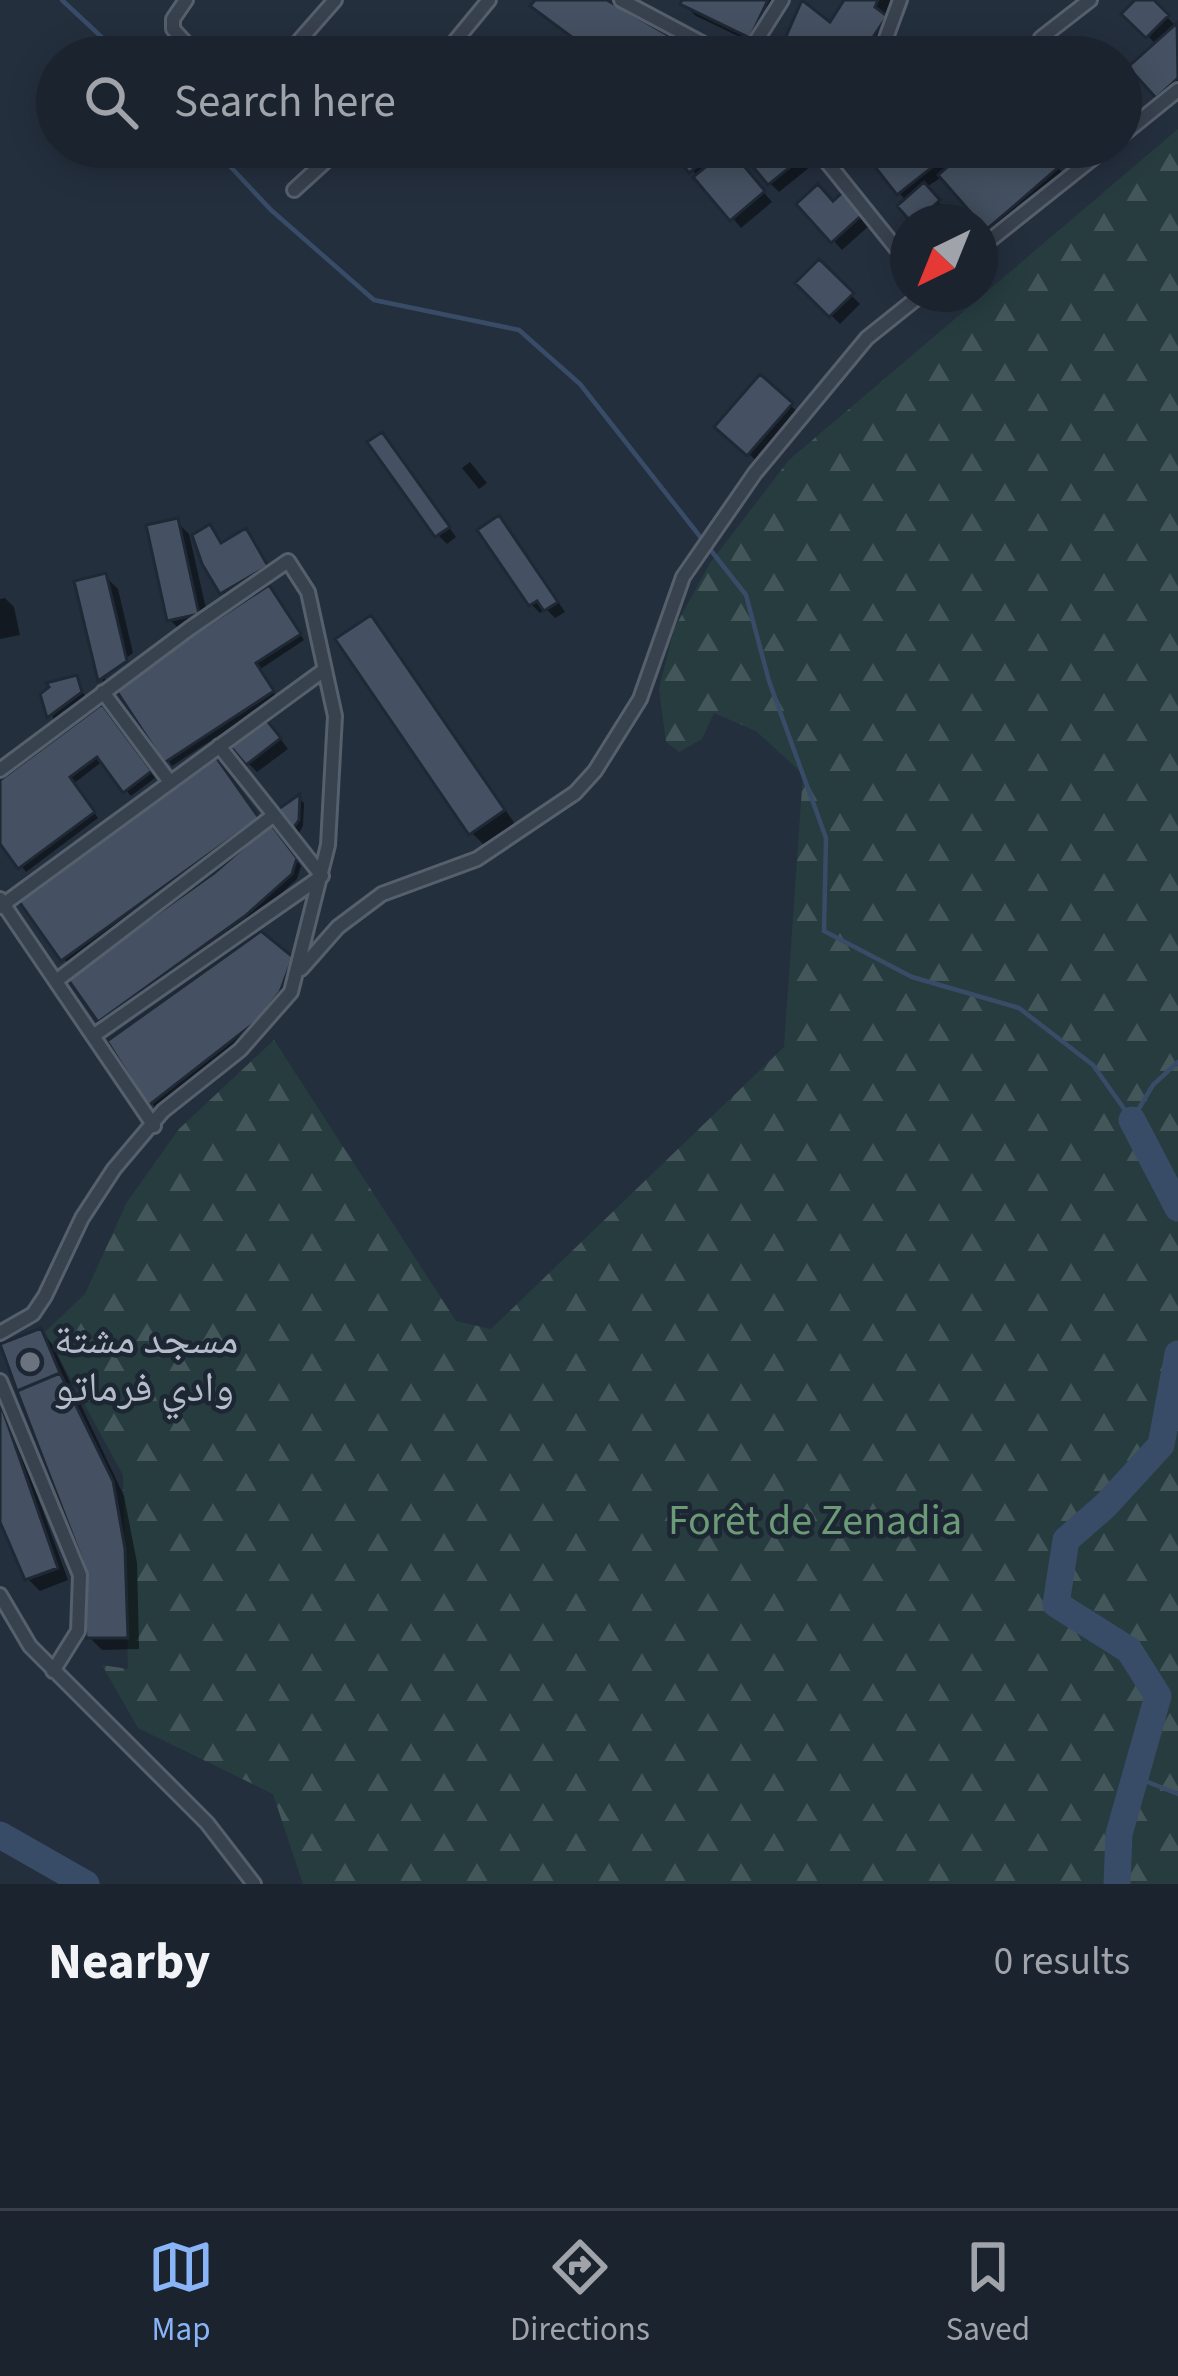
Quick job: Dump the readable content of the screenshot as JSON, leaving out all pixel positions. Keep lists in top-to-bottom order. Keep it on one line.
{"parks":["Forêt de Zenadia"],"places":["مسجد مشتة وادي فرماتو"],"north":"bottom left","page":{"search":"Search here","heading":["Nearby","0 results"],"nav":["Map","Directions","Saved"]}}
